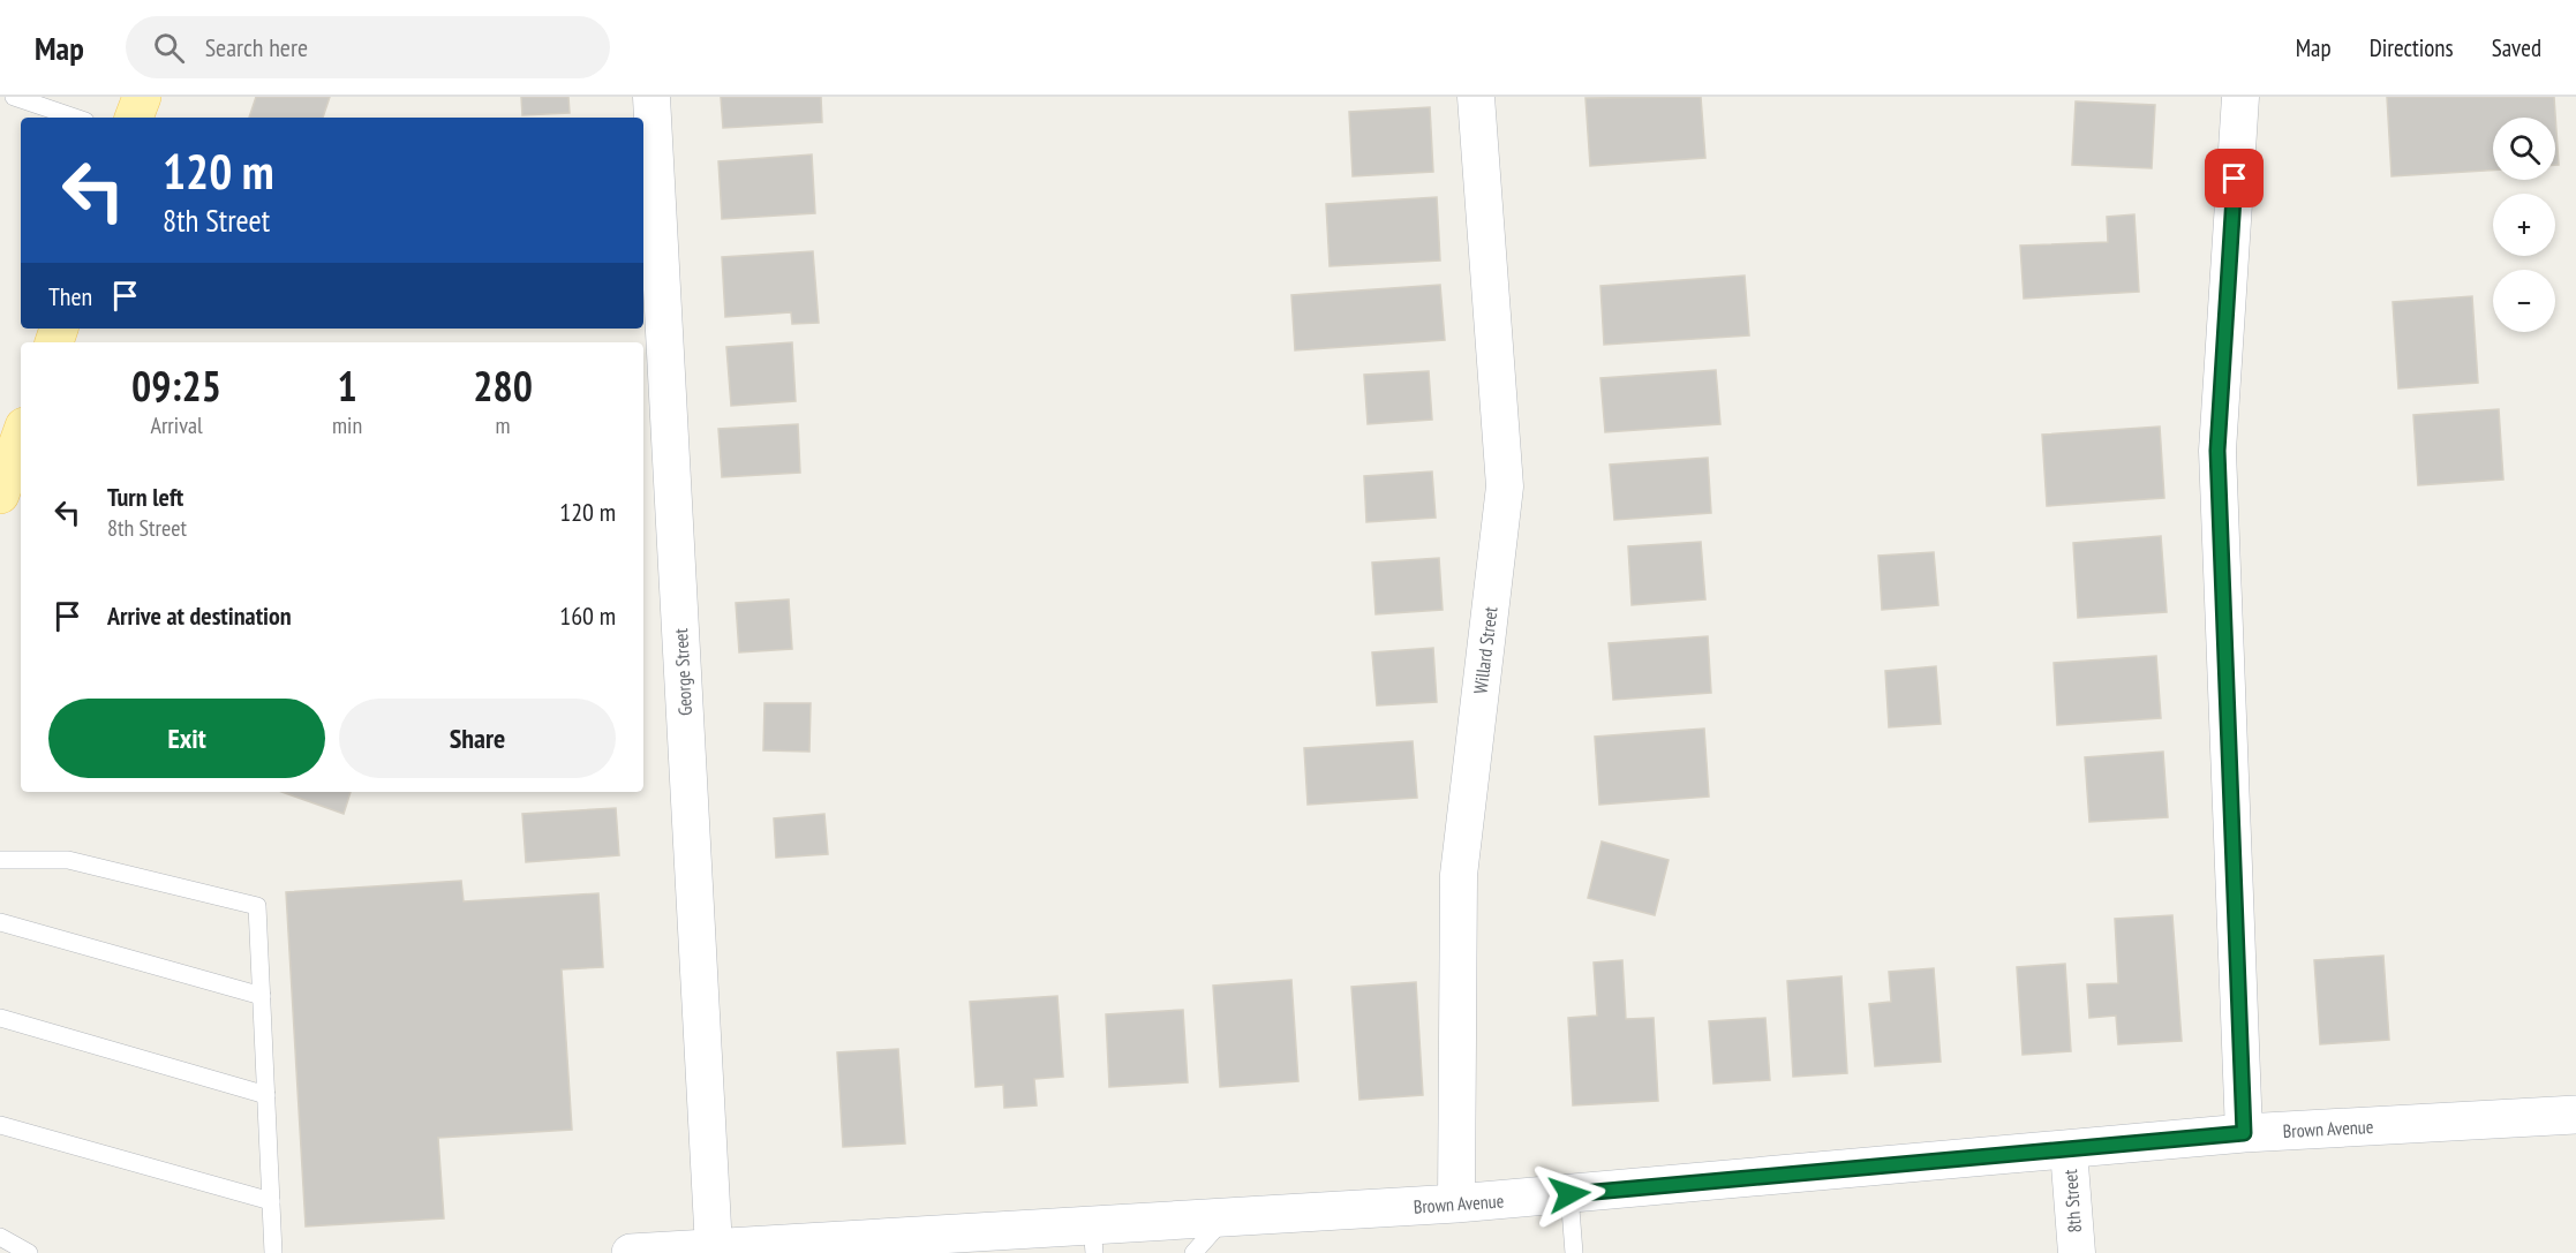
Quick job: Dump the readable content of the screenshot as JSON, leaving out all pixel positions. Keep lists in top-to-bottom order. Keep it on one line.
{"streets":{"street":["Willard Street","George Street","Brown Avenue","8th Street"]},"crossings":[["Willard Street","Brown Avenue"],["George Street","Brown Avenue"],["Brown Avenue","8th Street"]],"page":{"header":"Map","search":"Search here","nav":["Map","Directions","Saved"],"map_buttons":["+","−"],"turn":["120 m","8th Street"],"then":"Then","eta":["09:25","Arrival","1","min","280","m"],"list":[{"name":"Turn left","note":"8th Street","value":"120 m"},{"name":"Arrive at destination","value":"160 m"}],"buttons":["Exit","Share"]}}
